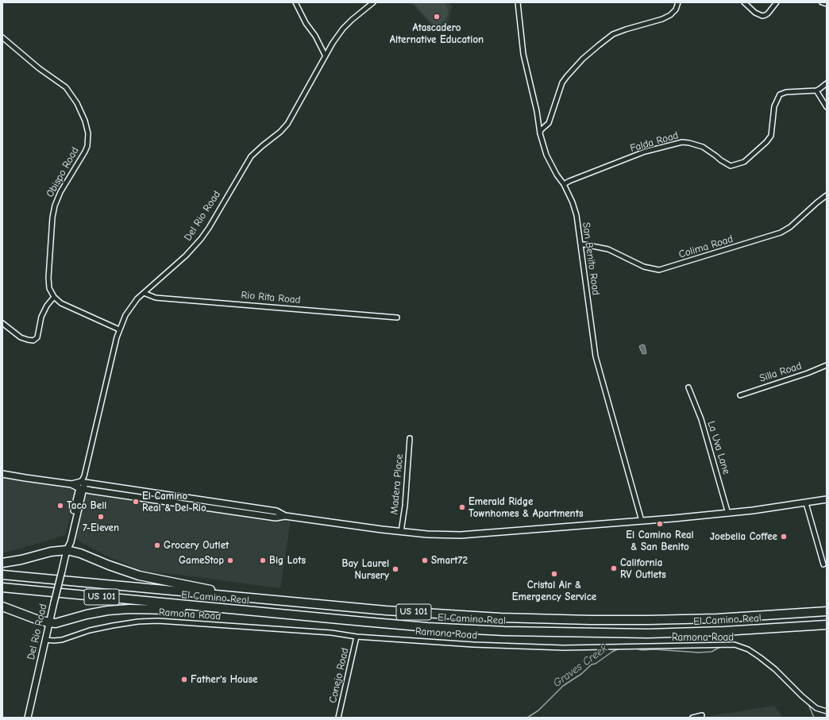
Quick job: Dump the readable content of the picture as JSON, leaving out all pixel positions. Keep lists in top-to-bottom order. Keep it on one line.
{"streets":{"highway":["US 101","El Camino Real"],"main road":["Del Rio Road"],"street":["Falda Road","Obispo Road","Colima Road","San Benito Road","Rio Rita Road","Silla Road","La Uva Lane","Madera Place","Ramona Road","Conejo Road"]},"crossings":[["Falda Road","San Benito Road"],["Del Rio Road","Rio Rita Road"],["Del Rio Road","Ramona Road"],["Colima Road","San Benito Road"],["Ramona Road","Conejo Road"]],"water":["Graves Creek"],"places":["Atascadero Alternative Education","El Camino Real & Del Rio","Taco Bell","Emerald Ridge Townhomes & Apartments","7-Eleven","El Camino Real & San Benito","Joebella Coffee","Grocery Outlet","GameStop","Big Lots","Smart72","California RV Outlets","Bay Laurel Nursery","Cristal Air & Emergency Service","Father's House"]}
